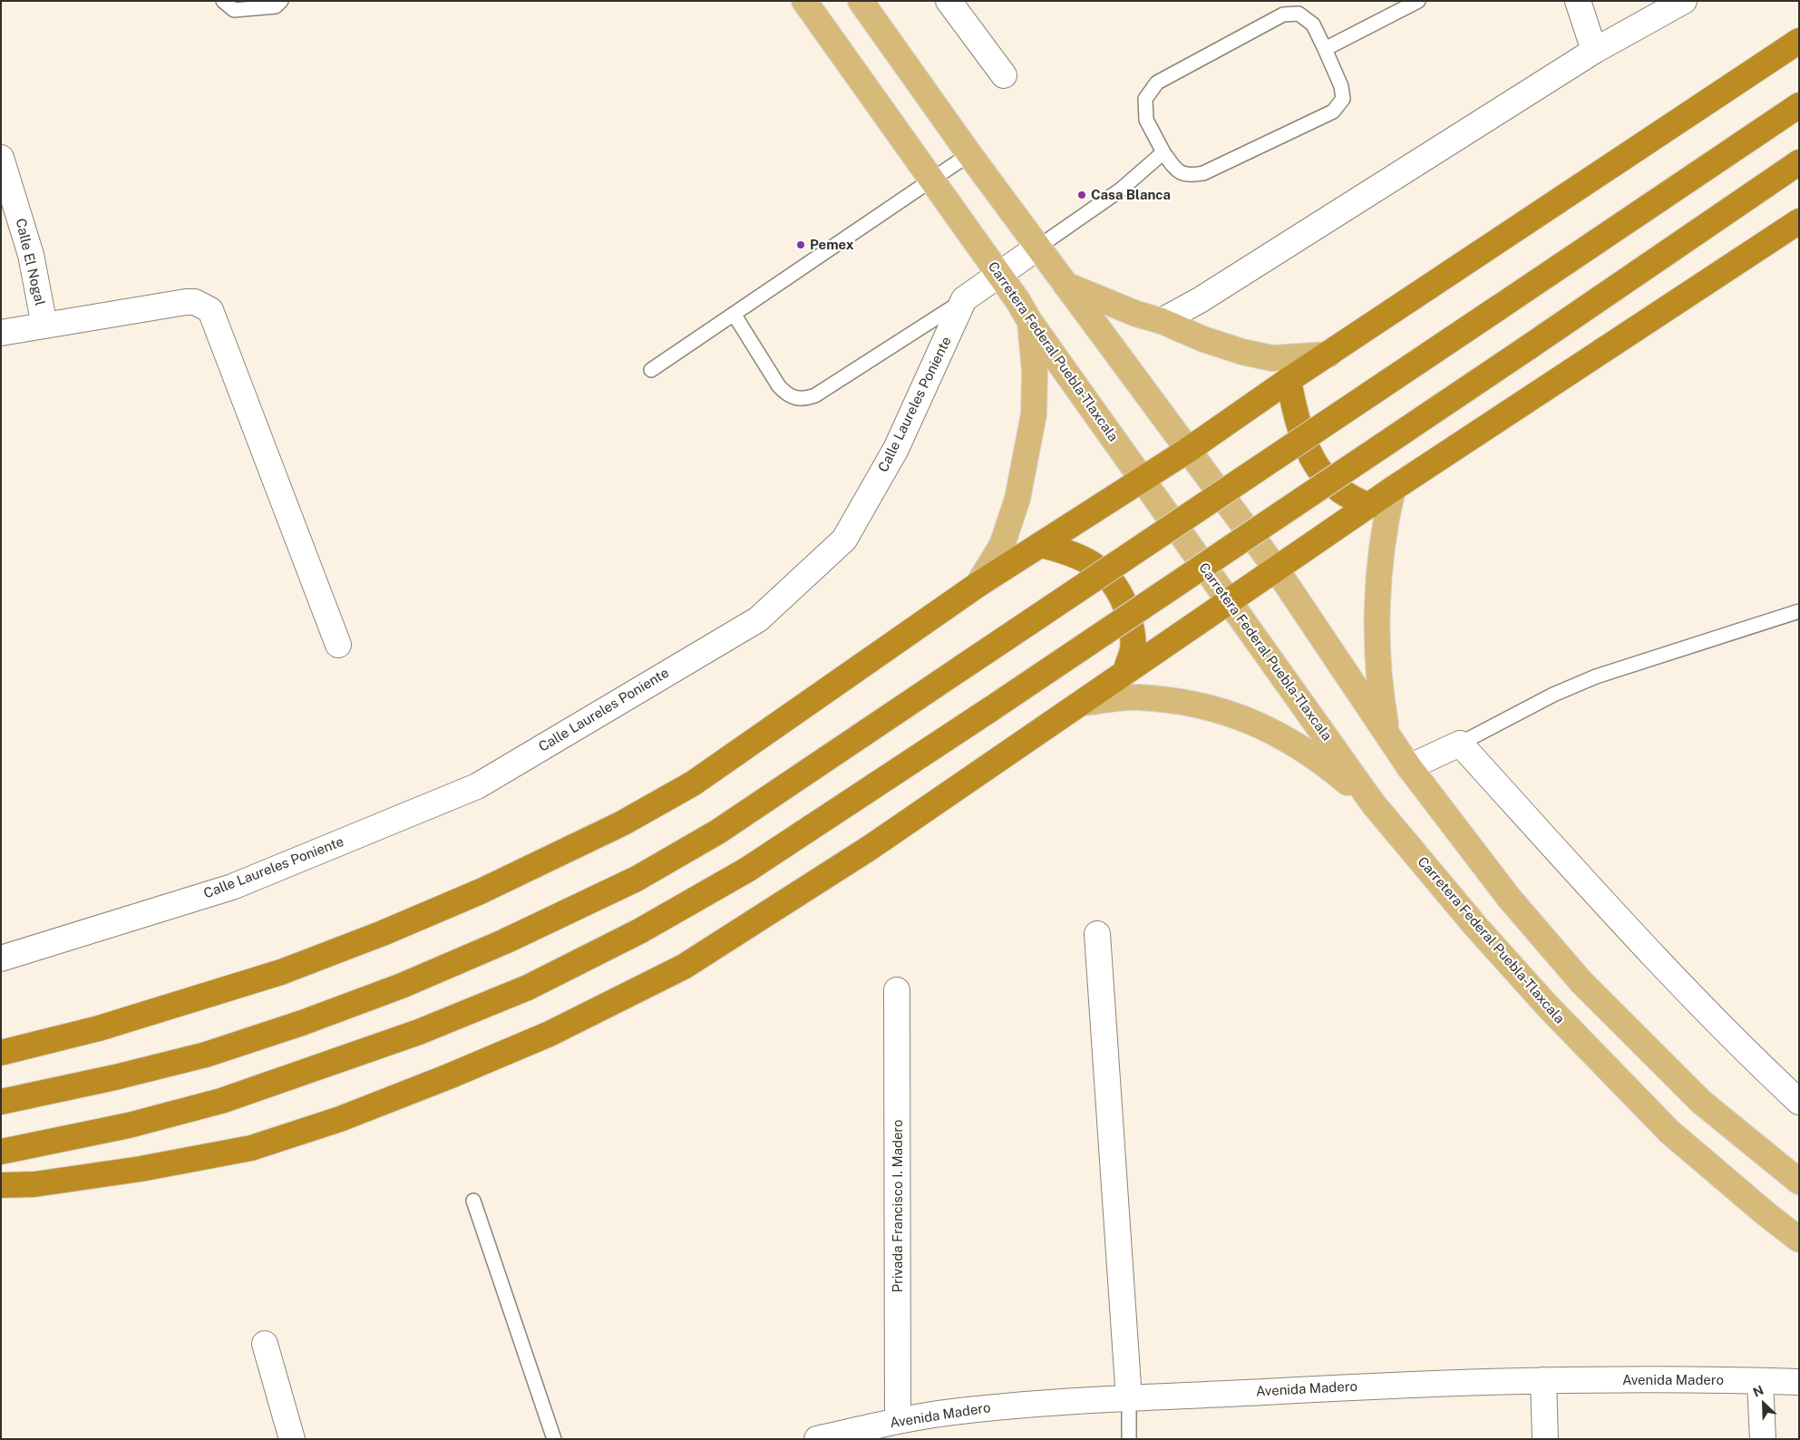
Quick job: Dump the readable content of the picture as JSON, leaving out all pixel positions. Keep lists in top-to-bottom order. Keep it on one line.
{"streets":{"main road":["Carretera Federal Puebla-Tlaxcala"],"street":["Calle El Nogal","Calle Laureles Poniente","Privada Francisco I. Madero","Avenida Madero"]},"crossings":[["Privada Francisco I. Madero","Avenida Madero"]],"places":["Casa Blanca","Pemex"],"north":"top left"}
